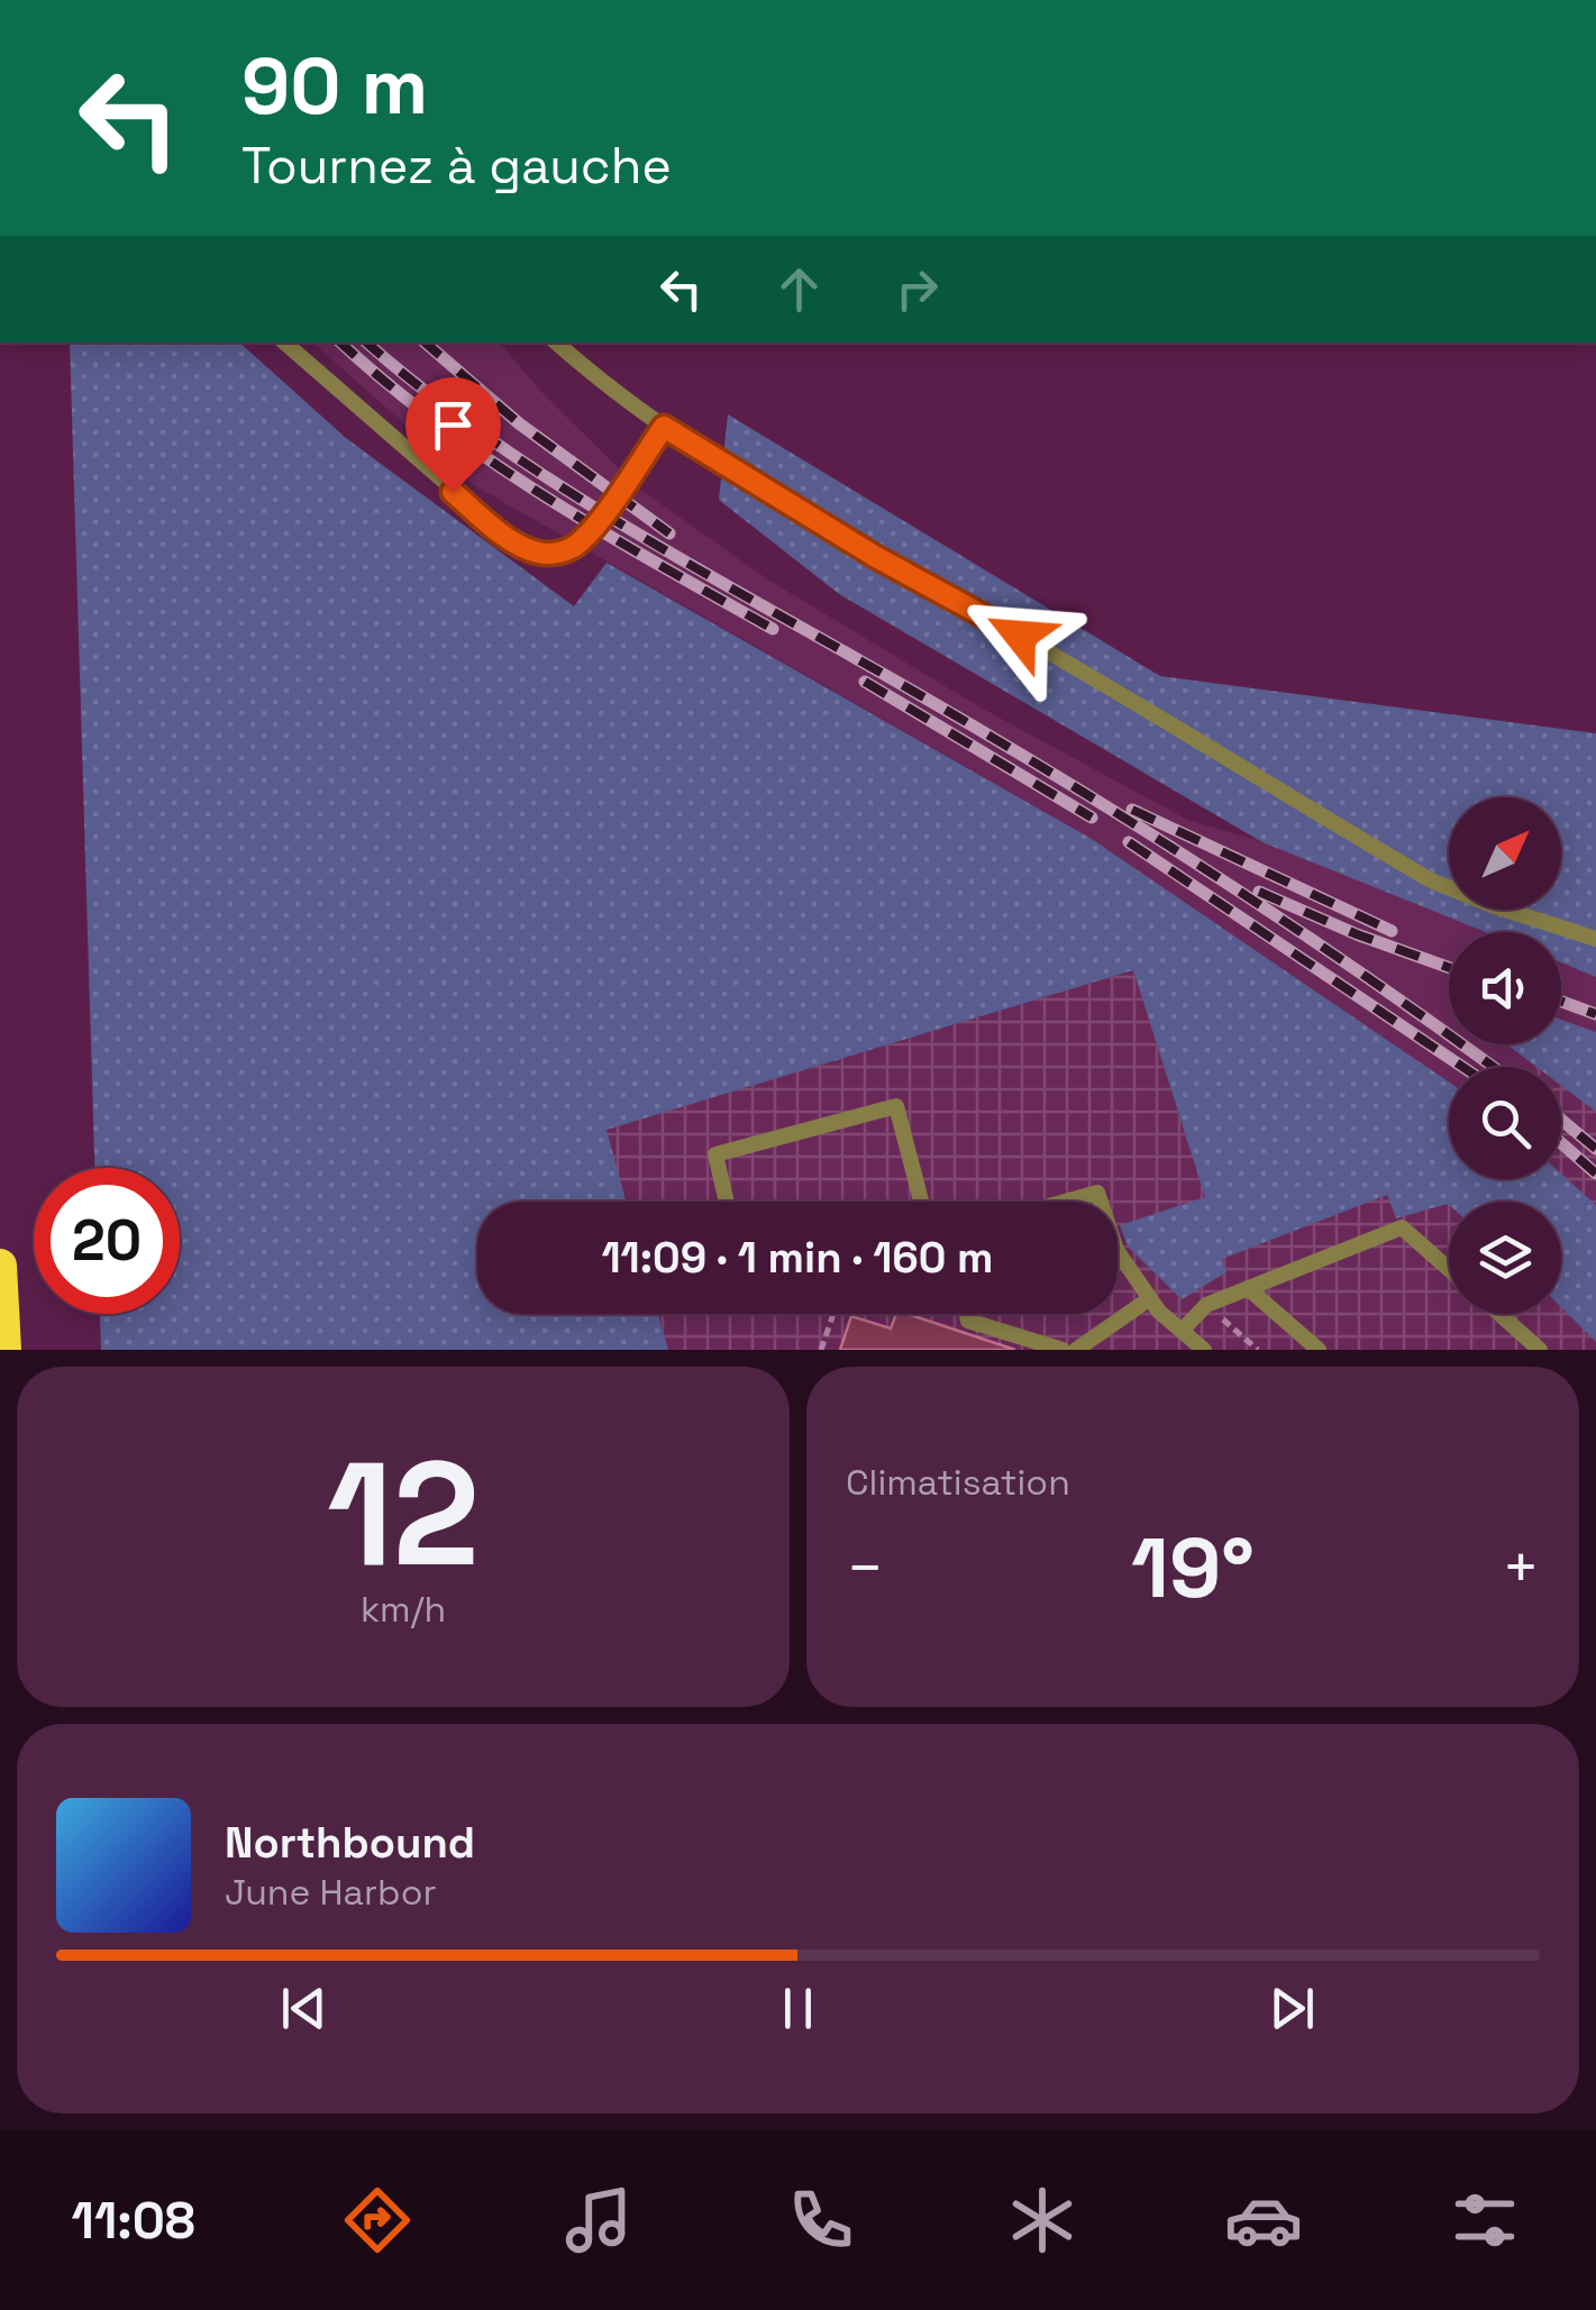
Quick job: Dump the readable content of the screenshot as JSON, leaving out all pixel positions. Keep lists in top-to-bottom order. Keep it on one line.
{"north":"top right","page":{"turn":["90 m","Tournez à gauche"],"limit":"20","trip":"11:09 · 1 min · 160 m","tile":[["12","km/h"],"Climatisation"],"heat":["−","19°","+"],"song":["Northbound","June Harbor"],"tabs":"11:08"}}
